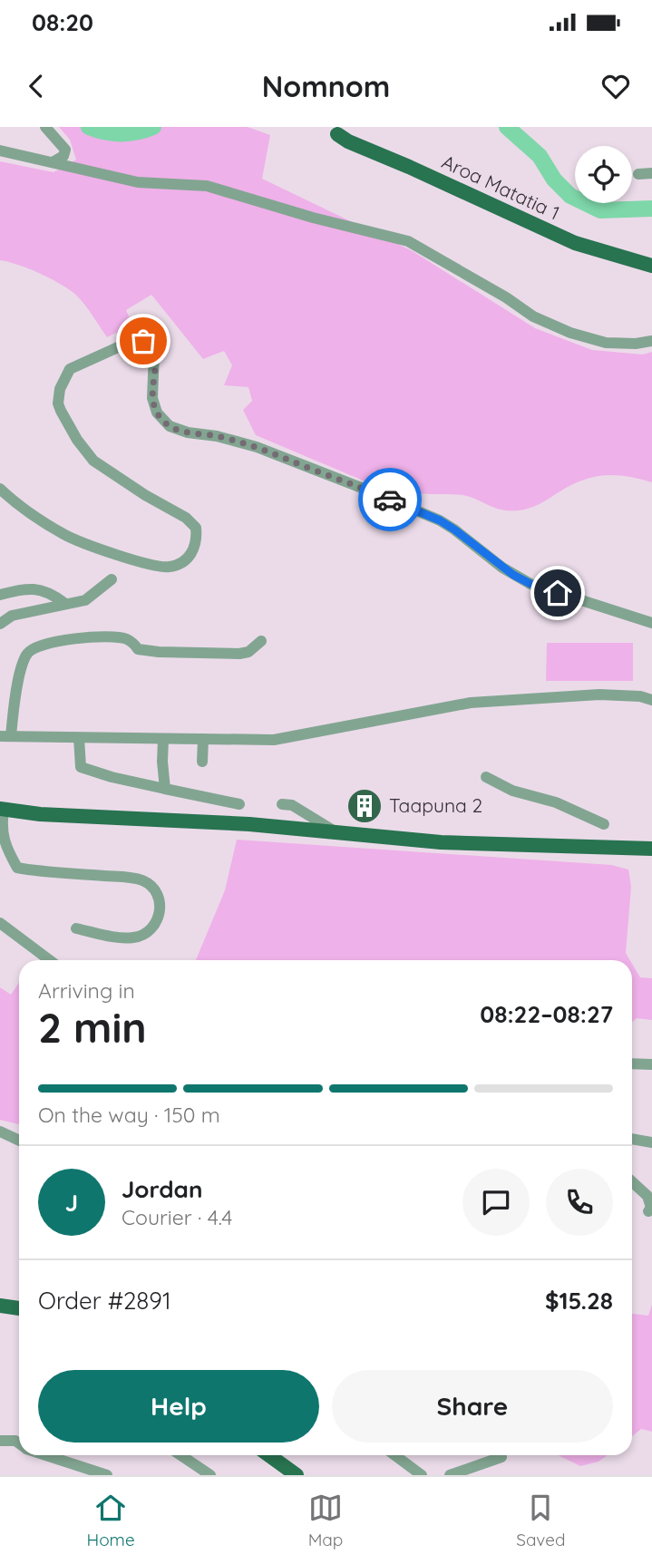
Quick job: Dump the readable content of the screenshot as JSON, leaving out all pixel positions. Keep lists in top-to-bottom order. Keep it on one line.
{"streets":{"main road":["Aroa Matatia 1"]},"places":{"building":["Taapuna 2"]},"page":{"status":"08:20","header":"Nomnom","heading":["2 min","Arriving in","08:22–08:27"],"panel":["Jordan","Courier · 4.4","Order #2891","$15.28"],"bar":"On the way · 150 m","round":"J","buttons":["Help","Share"],"tabs":["Home","Map","Saved"]}}
